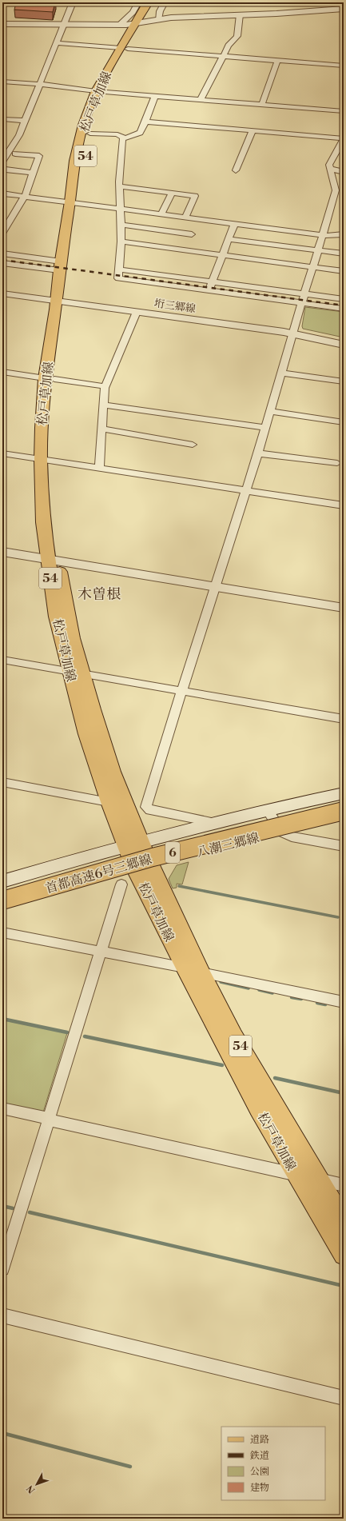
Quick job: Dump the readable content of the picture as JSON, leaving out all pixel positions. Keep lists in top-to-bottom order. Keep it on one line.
{"streets":{"highway":["6","首都高速6号三郷線"],"main road":["松戸草加線","54","八潮三郷線"],"street":["垳三郷線"]},"crossings":[["松戸草加線","垳三郷線"],["松戸草加線","八潮三郷線"]],"districts":["木曽根"],"legend":["道路","鉄道","公園","建物"],"north":"bottom left"}
